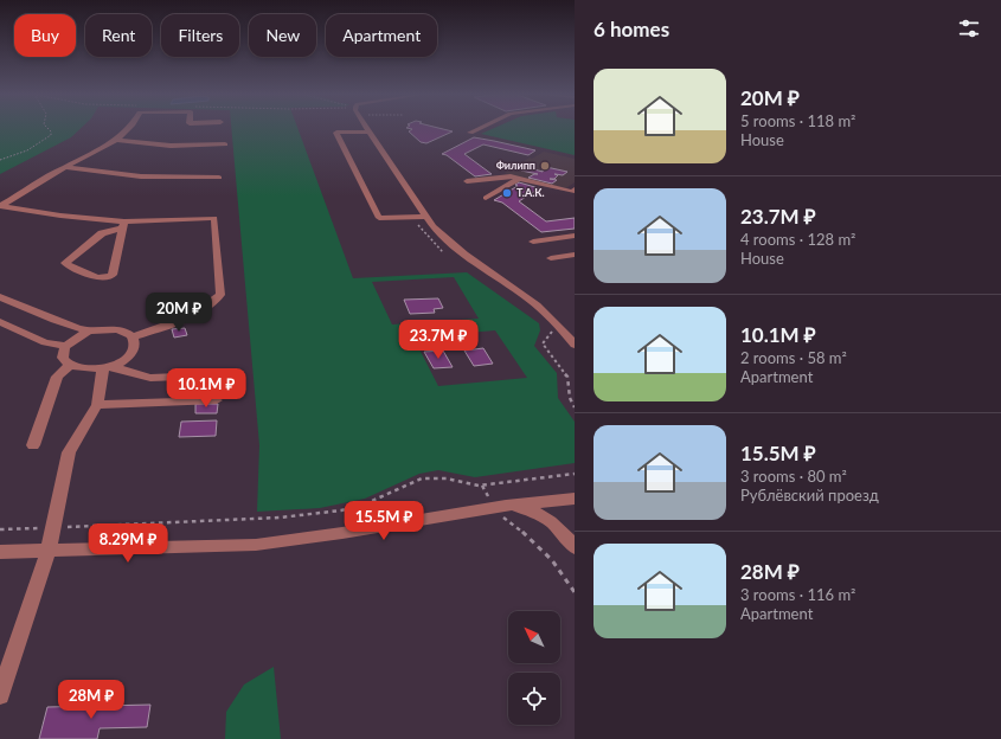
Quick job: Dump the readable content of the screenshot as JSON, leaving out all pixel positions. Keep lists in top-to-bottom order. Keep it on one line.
{"places":["Филипп","Т.А.К."],"north":"top left","page":{"heading":"6 homes","chip":["Buy","Rent","Filters","New","Apartment"],"list":[{"name":"20M ₽","note":"5 rooms · 118 m² · House"},{"name":"23.7M ₽","note":"4 rooms · 128 m² · House"},{"name":"10.1M ₽","note":"2 rooms · 58 m² · Apartment"},{"name":"15.5M ₽","note":"3 rooms · 80 m² · Рублёвский проезд"},{"name":"28M ₽","note":"3 rooms · 116 m² · Apartment"}],"price":["20M ₽","23.7M ₽","10.1M ₽","15.5M ₽","8.29M ₽","28M ₽"]}}
